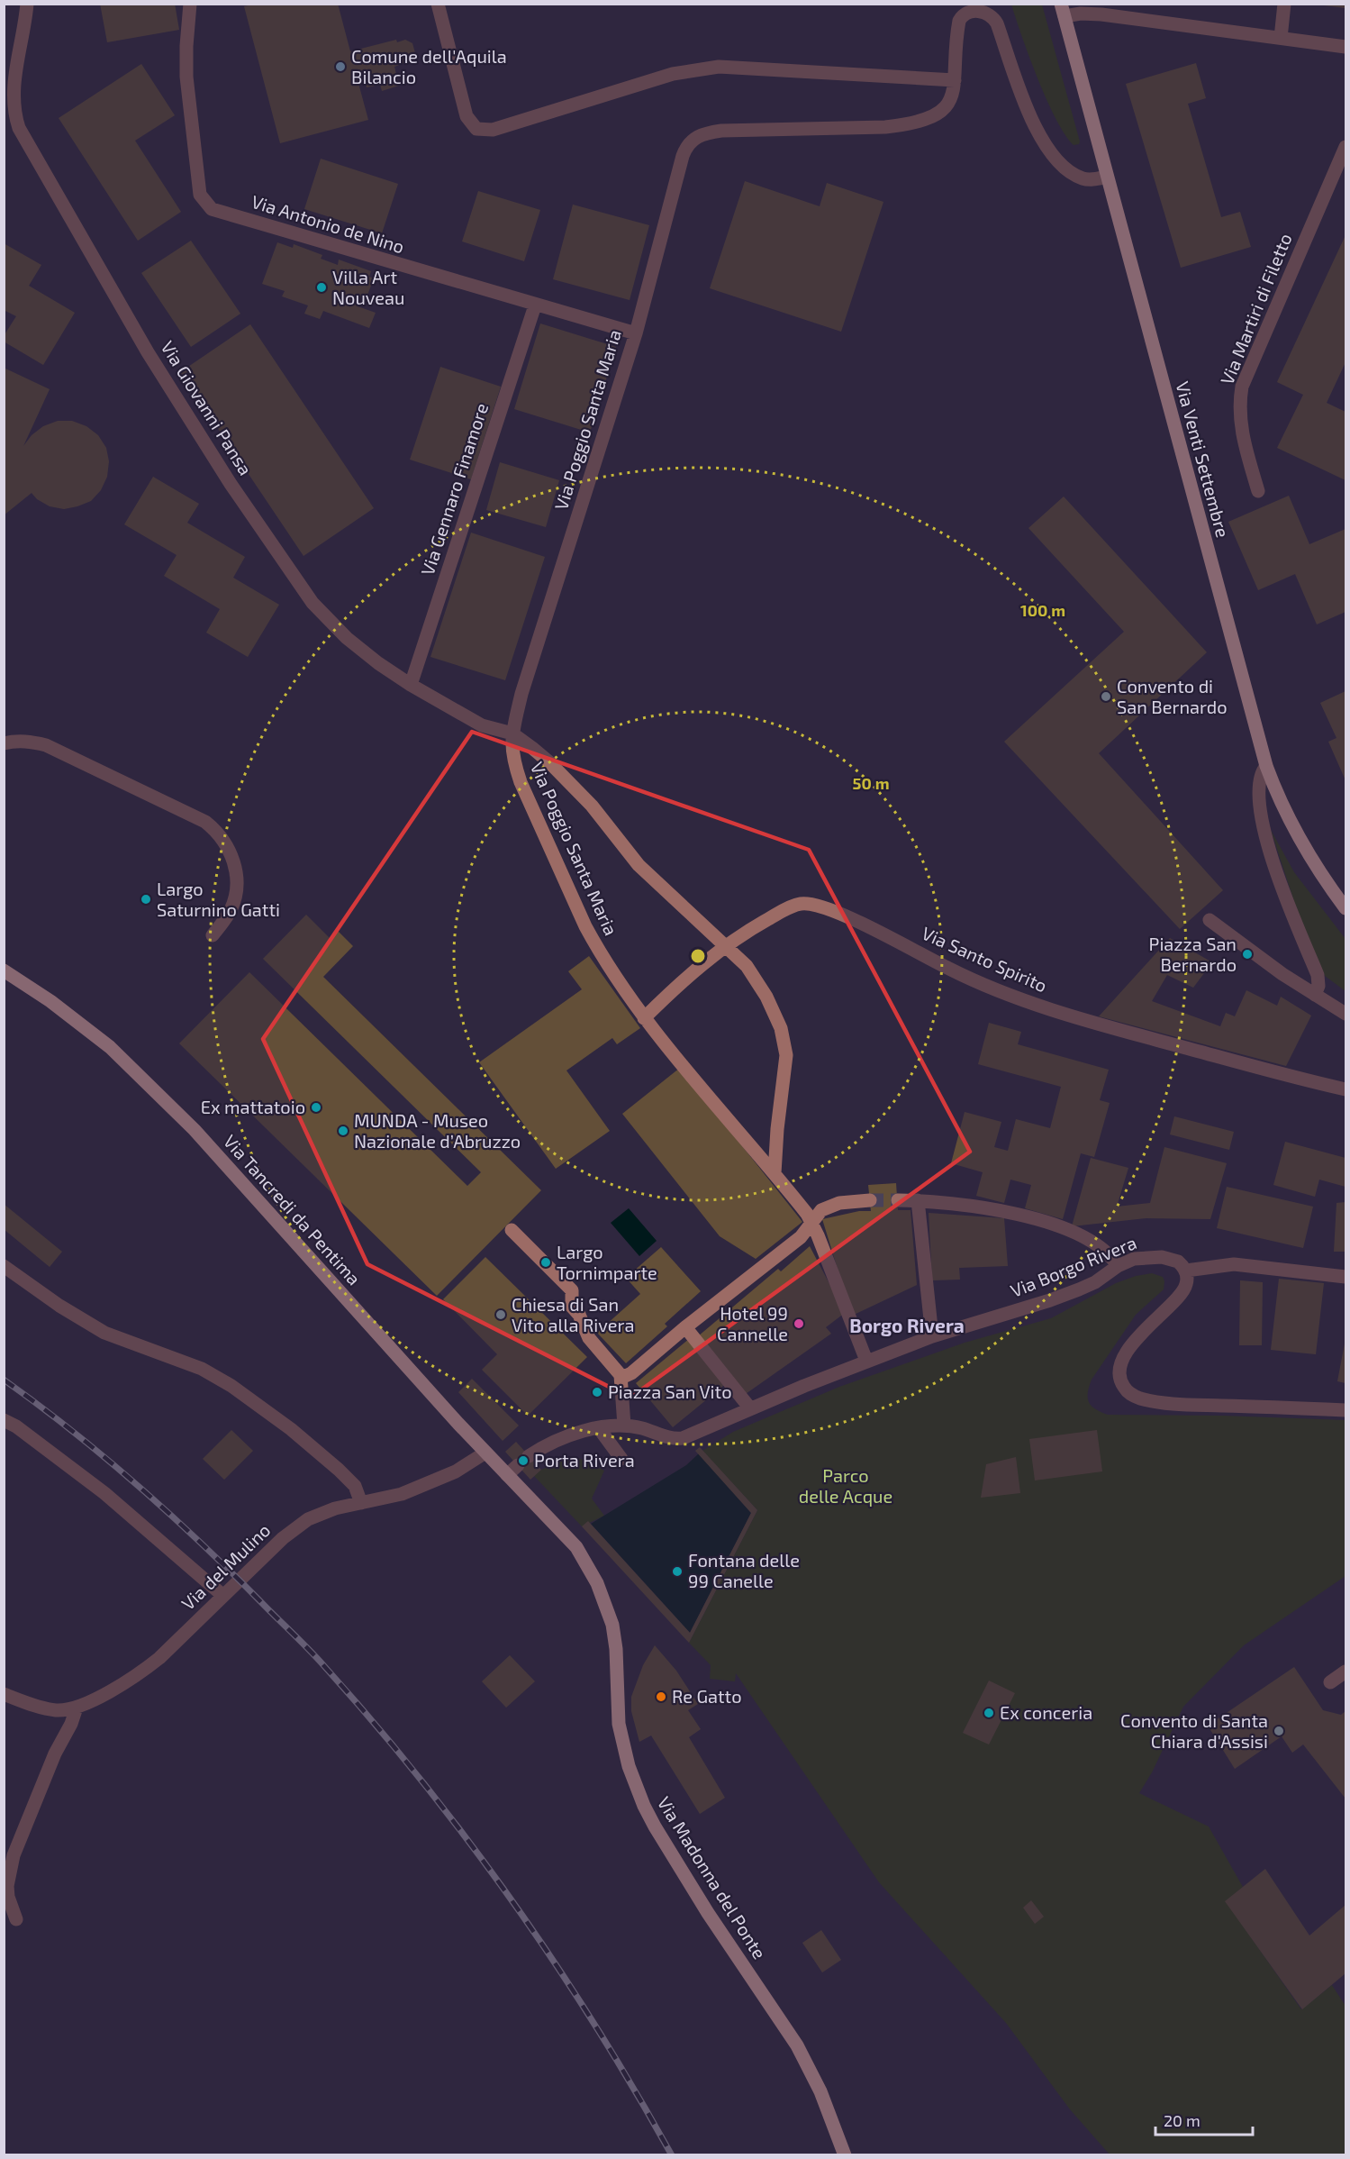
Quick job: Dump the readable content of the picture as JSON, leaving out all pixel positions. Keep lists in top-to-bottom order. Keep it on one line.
{"streets":{"main road":["Via Venti Settembre","Via Tancredi da Pentima","Via Madonna del Ponte"],"street":["Via Antonio de Nino","Via Martiri di Filetto","Via Giovanni Pansa","Via Poggio Santa Maria","Via Gennaro Finamore","Via Santo Spirito","Via Borgo Rivera","Via del Mulino"]},"crossings":[["Via Antonio de Nino","Via Poggio Santa Maria"],["Via Antonio de Nino","Via Gennaro Finamore"],["Via Giovanni Pansa","Via Poggio Santa Maria"],["Via Giovanni Pansa","Via Gennaro Finamore"],["Via Poggio Santa Maria","Via Venti Settembre"],["Via Poggio Santa Maria","Via Santo Spirito"],["Via Poggio Santa Maria","Via Borgo Rivera"],["Via Tancredi da Pentima","Via del Mulino"],["Via Tancredi da Pentima","Via Madonna del Ponte"]],"districts":["Borgo Rivera"],"parks":["Parco delle Acque"],"places":["Comune dell'Aquila Bilancio","Villa Art Nouveau","Convento di San Bernardo","Largo Saturnino Gatti","Piazza San Bernardo","Ex mattatoio","MUNDA - Museo Nazionale d’Abruzzo","Largo Tornimparte","Chiesa di San Vito alla Rivera","Hotel 99 Cannelle","Piazza San Vito","Porta Rivera","Fontana delle 99 Canelle","Re Gatto","Ex conceria","Convento di Santa Chiara d'Assisi"],"scale_bar":"20 m","rings":["100 m","50 m"]}
